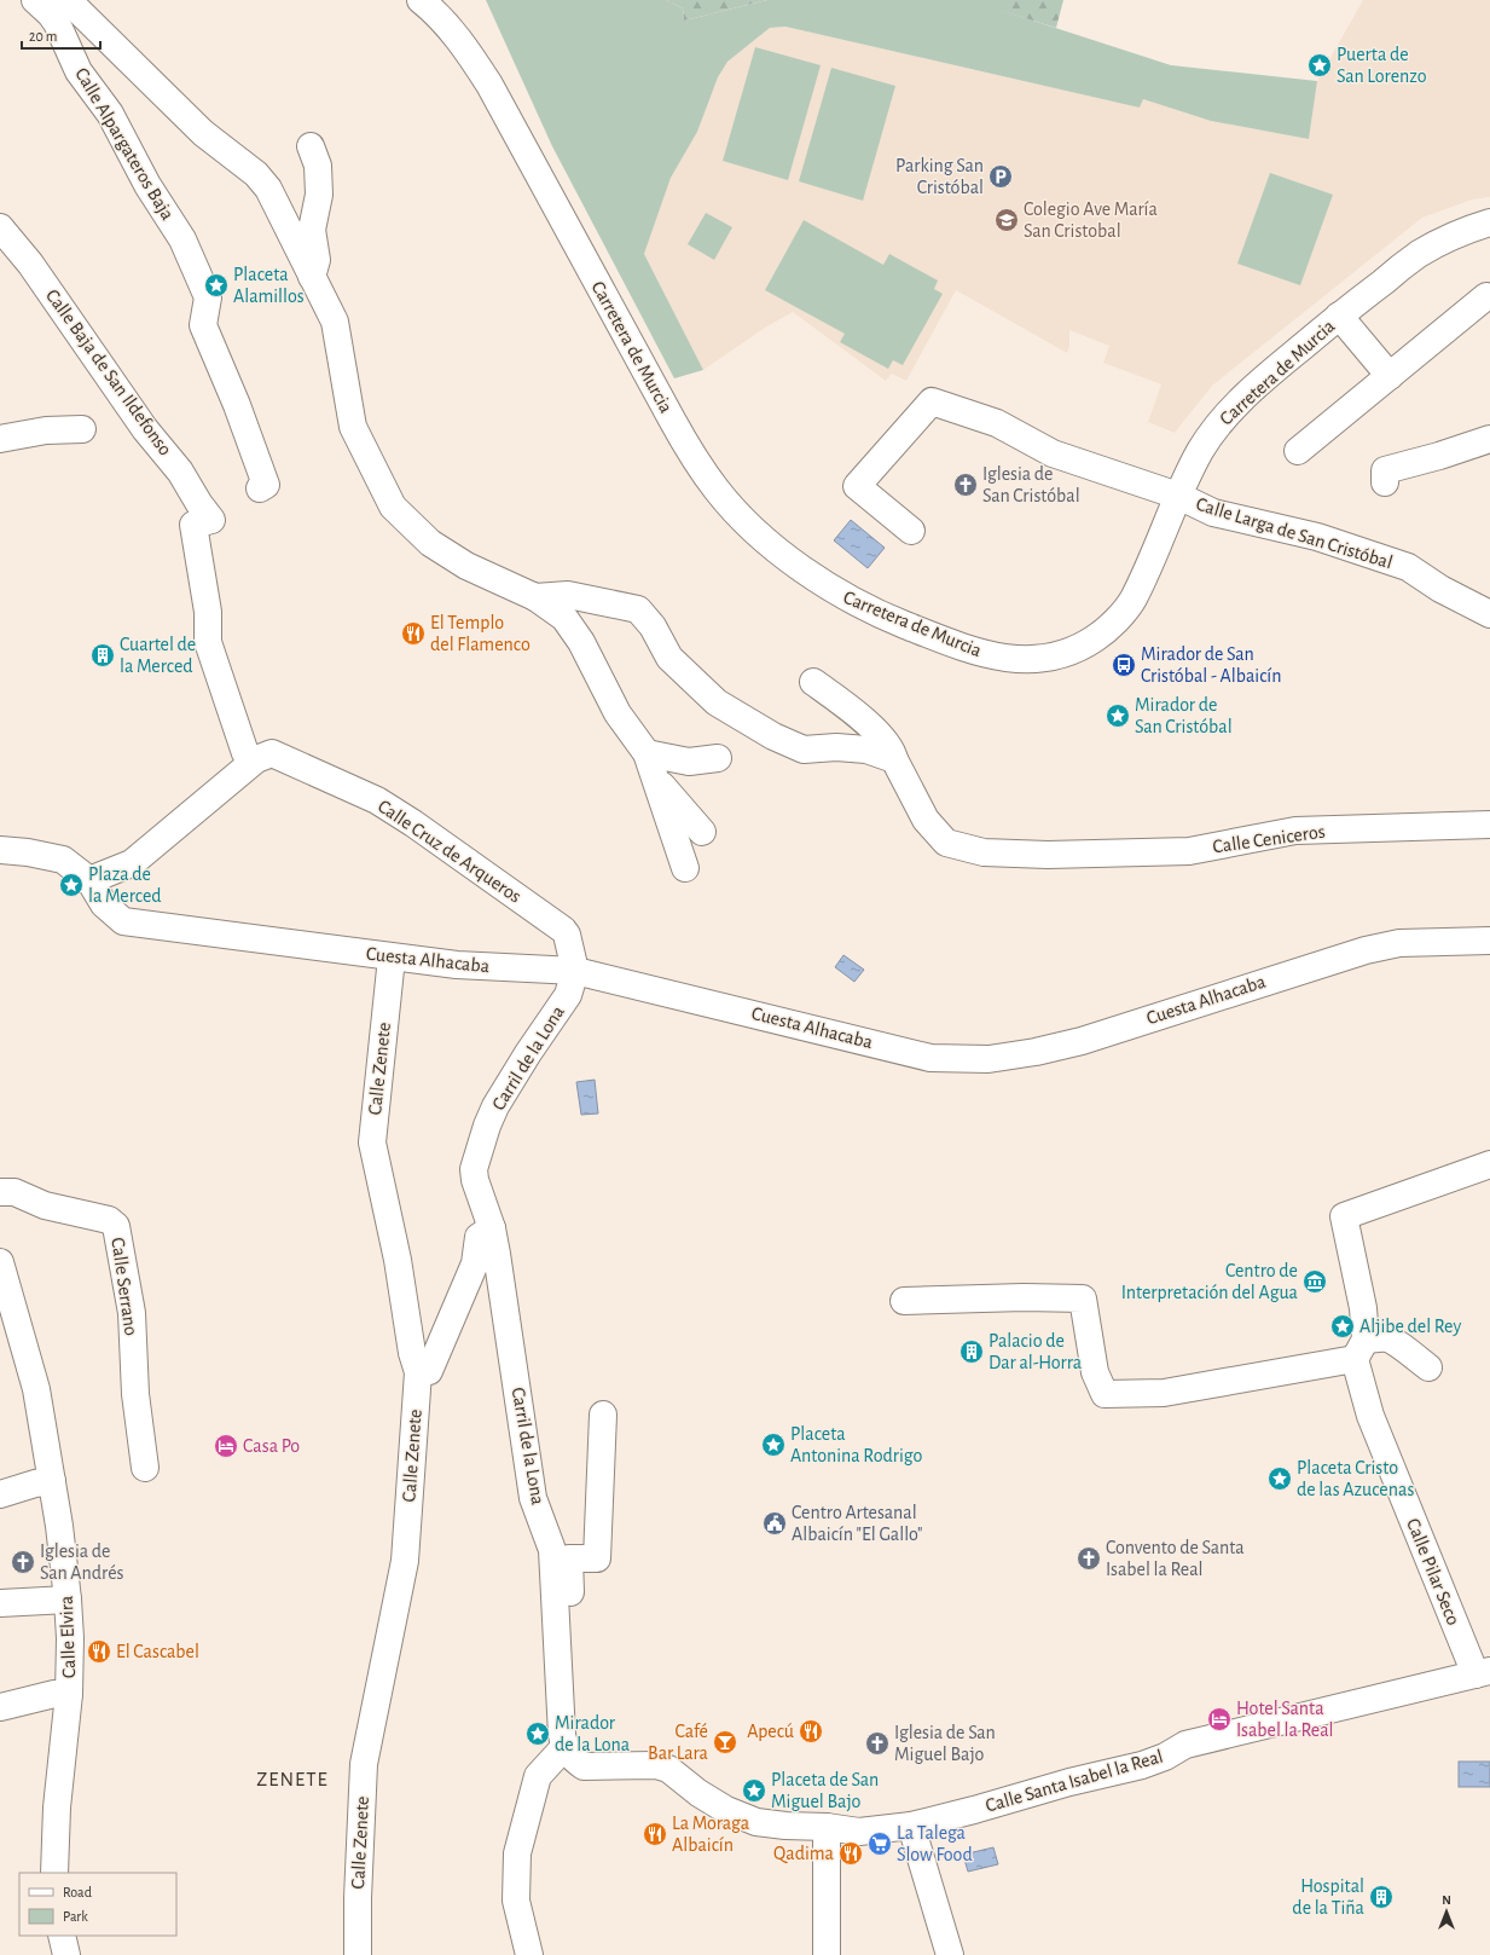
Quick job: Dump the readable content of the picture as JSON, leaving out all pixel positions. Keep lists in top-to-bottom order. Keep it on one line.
{"streets":{"street":["Calle Alpargateros Baja","Carretera de Murcia","Calle Baja de San Ildefonso","Calle Larga de San Cristóbal","Calle Ceniceros","Calle Cruz de Arqueros","Cuesta Alhacaba","Carril de la Lona","Calle Zenete","Calle Serrano","Calle Pilar Seco","Calle Elvira","Calle Santa Isabel la Real"]},"crossings":[["Carretera de Murcia","Calle Larga de San Cristóbal"],["Calle Baja de San Ildefonso","Calle Cruz de Arqueros"],["Calle Cruz de Arqueros","Cuesta Alhacaba"],["Calle Cruz de Arqueros","Carril de la Lona"],["Cuesta Alhacaba","Carril de la Lona"],["Cuesta Alhacaba","Calle Zenete"],["Calle Pilar Seco","Calle Santa Isabel la Real"]],"districts":["ZENETE"],"places":{"place":["Puerta de San Lorenzo","Placeta Alamillos","Mirador de San Cristóbal","Plaza de la Merced","Aljibe del Rey","Placeta Antonina Rodrigo","Placeta Cristo de las Azucenas","Mirador de la Lona","Placeta de San Miguel Bajo"],"parking":["Parking San Cristóbal"],"school or university":["Colegio Ave María San Cristobal"],"church":["Iglesia de San Cristóbal","Convento de Santa Isabel la Real","Iglesia de San Andrés","Iglesia de San Miguel Bajo"],"restaurant":["El Templo del Flamenco","El Cascabel","Apecú","La Moraga Albaicín","Qadima"],"building":["Cuartel de la Merced","Palacio de Dar al-Horra","Hospital de la Tiña"],"bus stop":["Mirador de San Cristóbal - Albaicín"],"museum":["Centro de Interpretación del Agua"],"hotel":["Casa Po","Hotel Santa Isabel la Real"],"public building":["Centro Artesanal Albaicín \"El Gallo\""],"bar":["Café Bar Lara"],"supermarket":["La Talega Slow Food"]},"legend":["Road","Park"],"scale_bar":"20 m","north":"top"}
